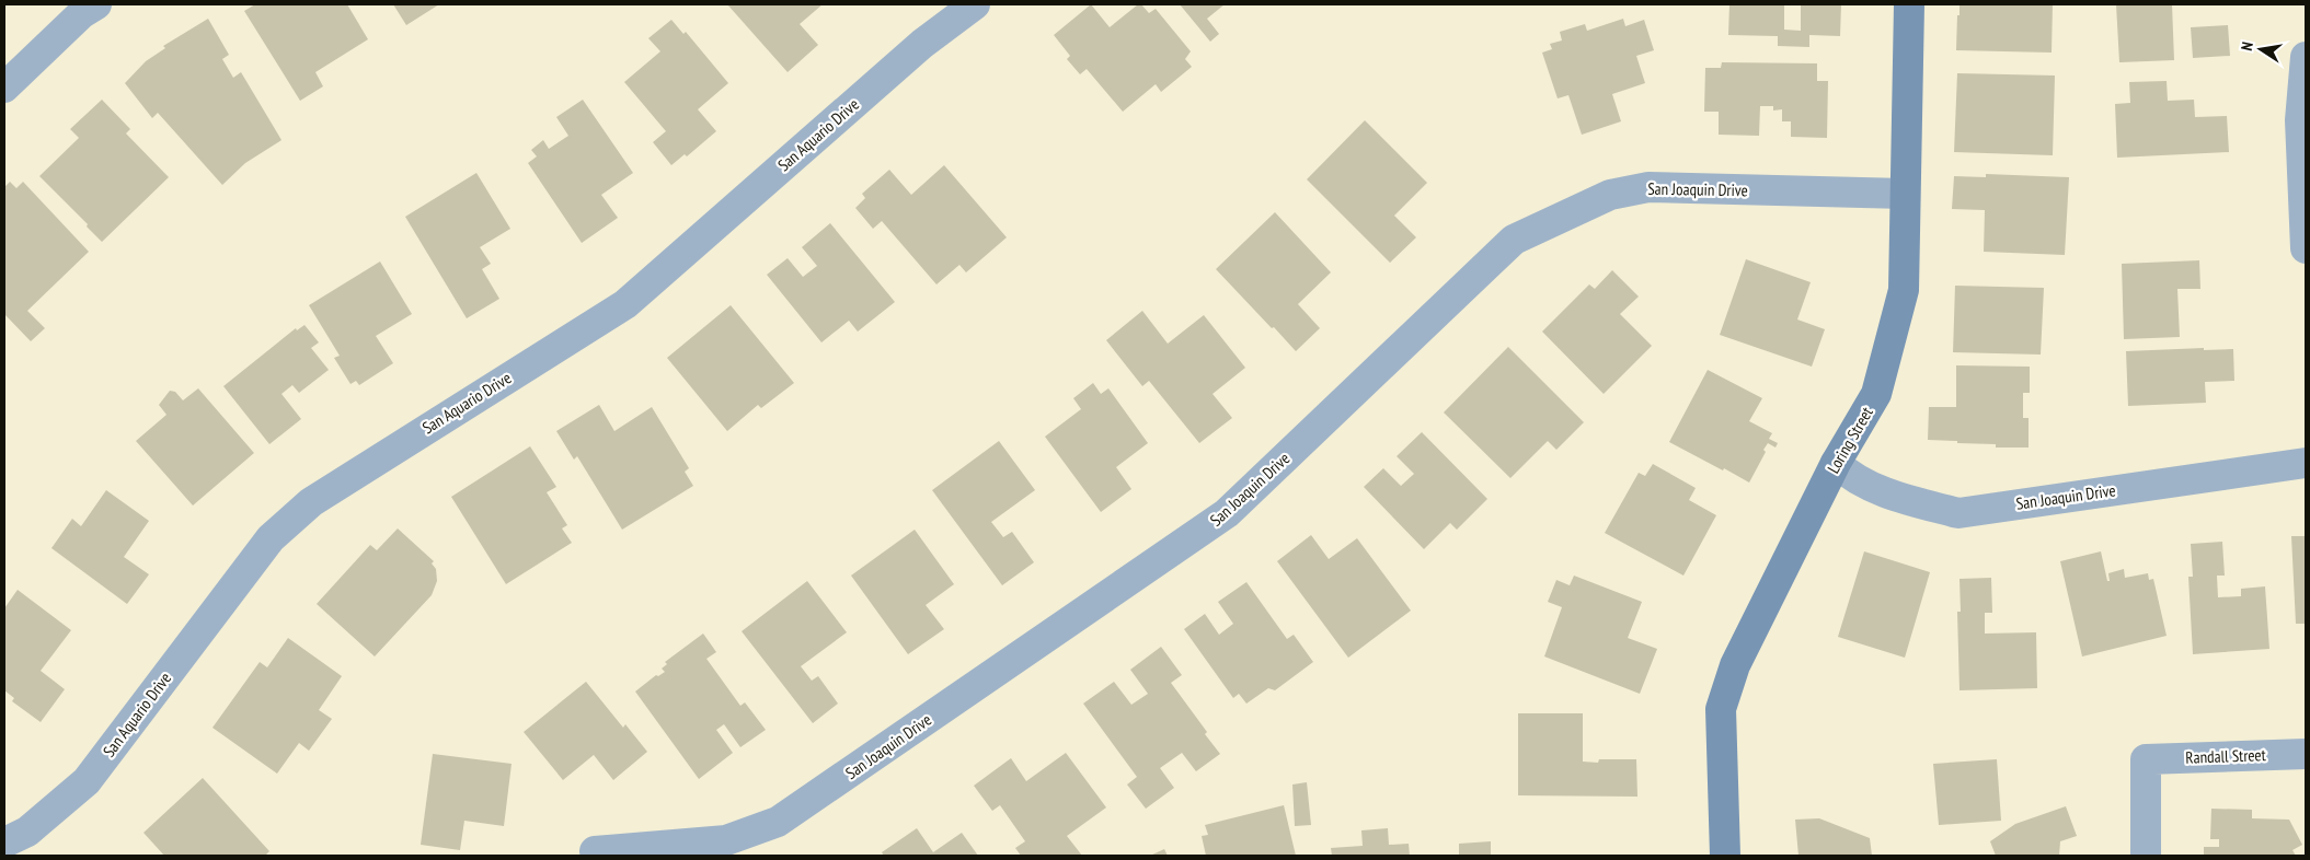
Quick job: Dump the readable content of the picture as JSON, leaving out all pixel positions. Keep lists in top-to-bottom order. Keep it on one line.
{"streets":{"street":["San Aquario Drive","San Joaquin Drive","Loring Street","Randall Street"]},"crossings":[["San Joaquin Drive","Loring Street"]],"north":"left"}
